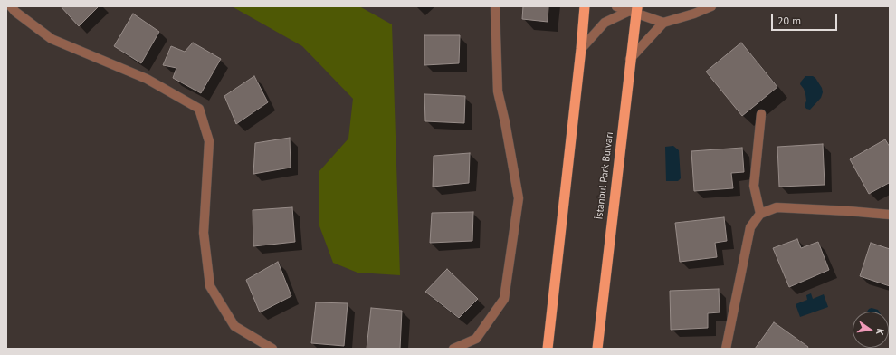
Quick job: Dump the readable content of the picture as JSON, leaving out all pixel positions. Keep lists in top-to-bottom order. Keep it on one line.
{"streets":{"highway":["İstanbul Park Bulvarı"]},"scale_bar":"20 m","north":"right"}
